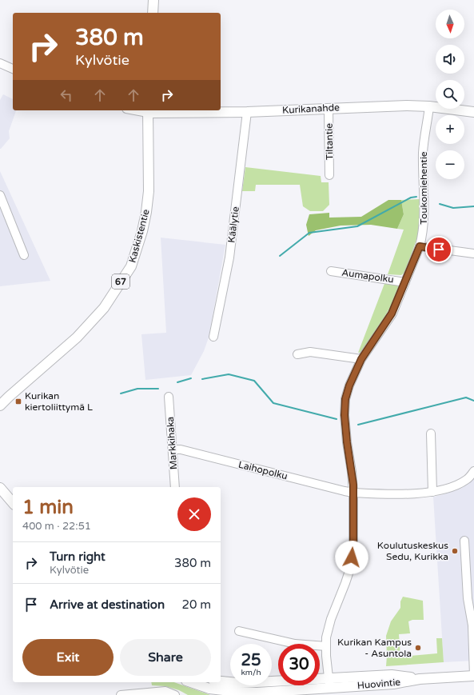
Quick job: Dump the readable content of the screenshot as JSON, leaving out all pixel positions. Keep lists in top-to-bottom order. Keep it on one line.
{"streets":{"main road":["Kurikanahde","Kaskistentie","67","Huovintie"],"street":["Tiltantie","Toukomiehentie","Käälytie","Aumapolku","Markkihaka","Laihopolku"]},"crossings":[["Kurikanahde","Tiltantie"],["Kurikanahde","Toukomiehentie"],["Kurikanahde","Käälytie"],["Kurikanahde","Kaskistentie"],["Toukomiehentie","Aumapolku"],["Toukomiehentie","Laihopolku"],["Toukomiehentie","Huovintie"],["Markkihaka","Laihopolku"]],"places":{"transit":["Kurikan kiertoliittymä L"],"other":["Koulutuskeskus Sedu, Kurikka","Kurikan Kampus - Asuntola"]},"north":"bottom","page":{"map_buttons":["+","−"],"turn":["380 m","Kylvötie"],"heading":["1 min","400 m · 22:51"],"list":[{"name":"Turn right","note":"Kylvötie","value":"380 m"},{"name":"Arrive at destination","value":"20 m"}],"buttons":["Exit","Share"],"speed":"25 km/h","limit":"30"}}
